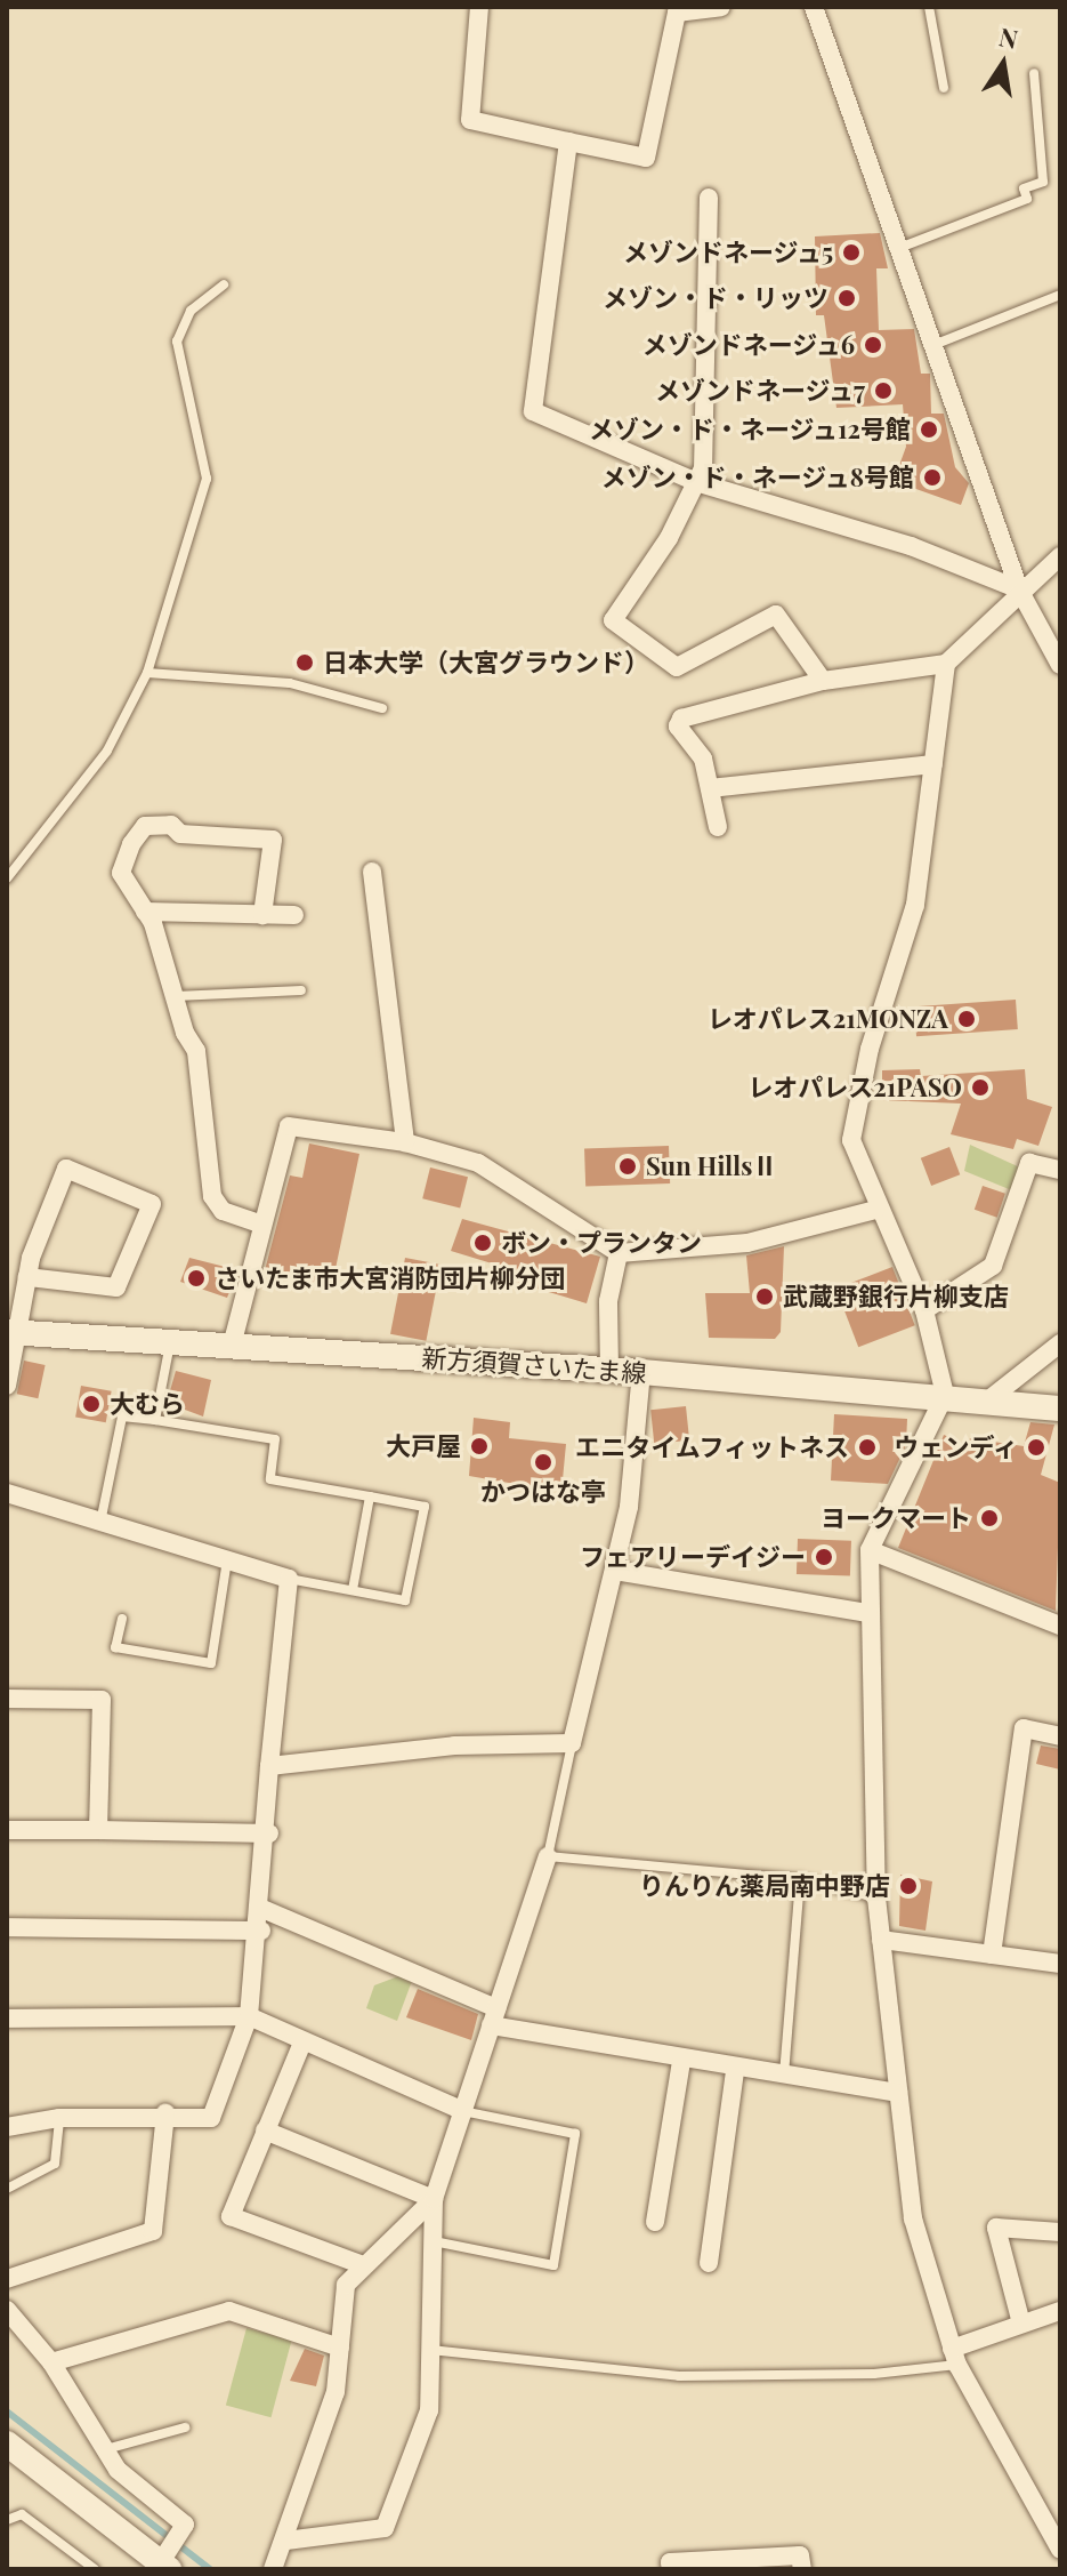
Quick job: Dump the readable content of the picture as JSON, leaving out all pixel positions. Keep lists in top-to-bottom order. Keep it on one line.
{"streets":{"main road":["新方須賀さいたま線"]},"places":["メゾンドネージュ5","メゾン・ド・リッツ","メゾンドネージュ6","メゾンドネージュ7","メゾン・ド・ネージュ12号館","メゾン・ド・ネージュ8号館","日本大学（大宮グラウンド）","レオパレス21MONZA","レオパレス21PASO","Sun HillsⅡ","ボン・プランタン","さいたま市大宮消防団片柳分団","武蔵野銀行片柳支店","大むら","大戸屋","エニタイムフィットネス","ウェンディ","かつはな亭","ヨークマート","フェアリーデイジー","りんりん薬局南中野店"],"north":"top"}
